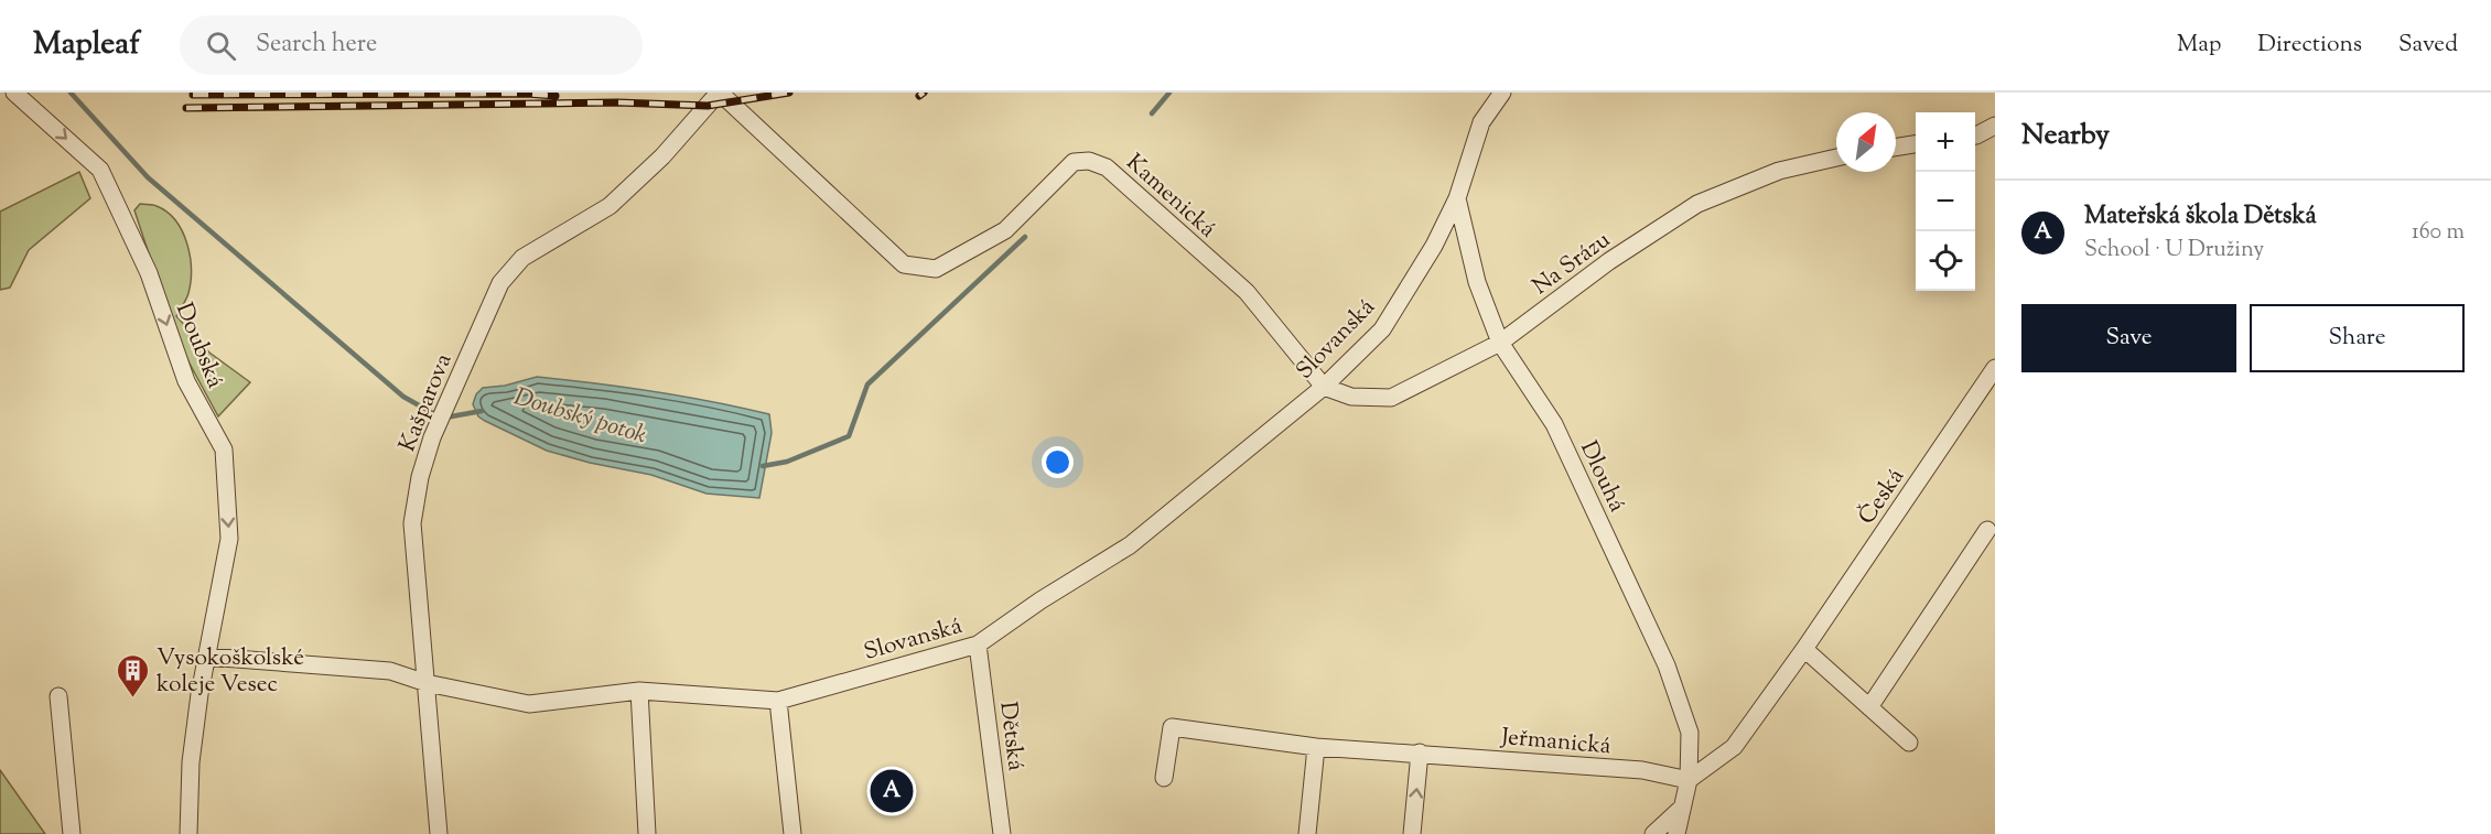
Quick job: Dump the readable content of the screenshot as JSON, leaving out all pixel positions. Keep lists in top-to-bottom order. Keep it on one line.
{"streets":{"street":["Kamenická","Na Srázu","Slovanská","Doubská","Kašparova","Dlouhá","Česká","Dětská","Jeřmanická"]},"crossings":[["Kamenická","Na Srázu"],["Kamenická","Slovanská"],["Kamenická","Kašparova"],["Na Srázu","Slovanská"],["Na Srázu","Dlouhá"],["Slovanská","Doubská"],["Slovanská","Kašparova"],["Slovanská","Dlouhá"],["Slovanská","Dětská"],["Dlouhá","Česká"],["Dlouhá","Jeřmanická"],["Česká","Jeřmanická"]],"one_way":["Doubská"],"water":["Doubský potok"],"places":{"building":["Vysokoškolské koleje Vesec"]},"north":"top right","page":{"header":"Mapleaf","search":"Search here","nav":["Map","Directions","Saved"],"heading":"Nearby","map_buttons":["+","−"],"list":[{"mark":"A","name":"Mateřská škola Dětská","note":"School · U Družiny","value":"160 m"}],"buttons":["Save","Share"],"pins":"A"}}
